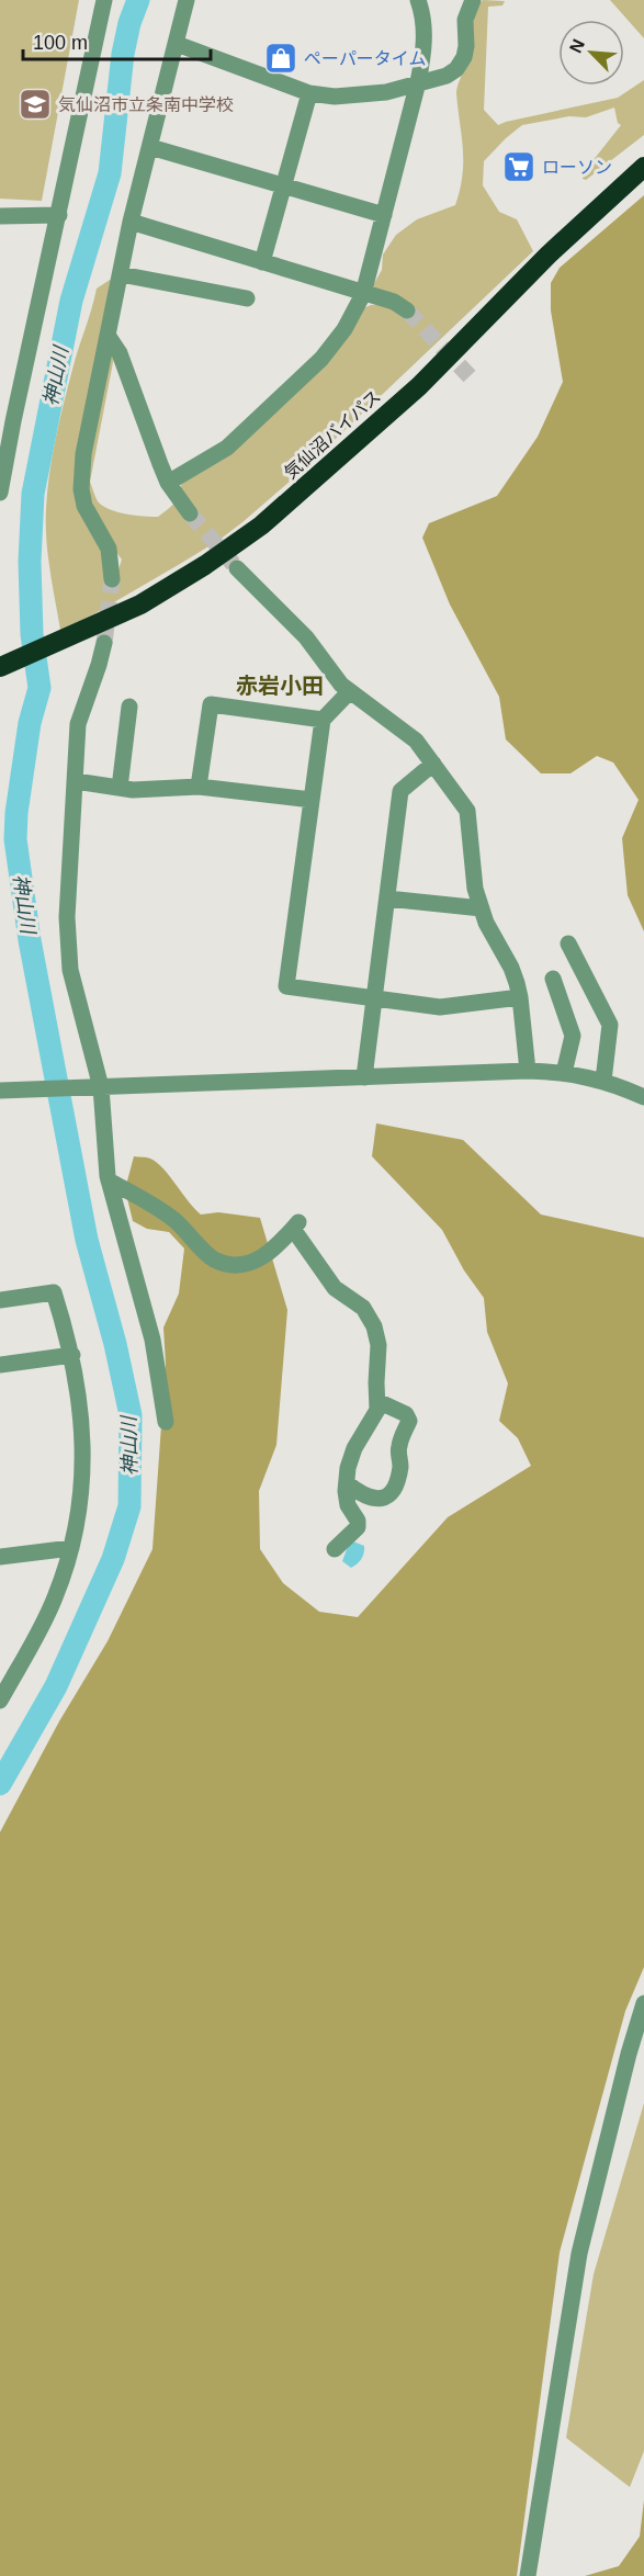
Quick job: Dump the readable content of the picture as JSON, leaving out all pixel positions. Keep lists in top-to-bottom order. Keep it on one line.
{"streets":{"highway":["気仙沼バイパス"]},"districts":["赤岩小田"],"water":["神山川"],"places":{"shop":["ペーパータイム"],"school or university":["気仙沼市立条南中学校"],"supermarket":["ローソン"]},"scale_bar":"100 m","north":"top left"}
